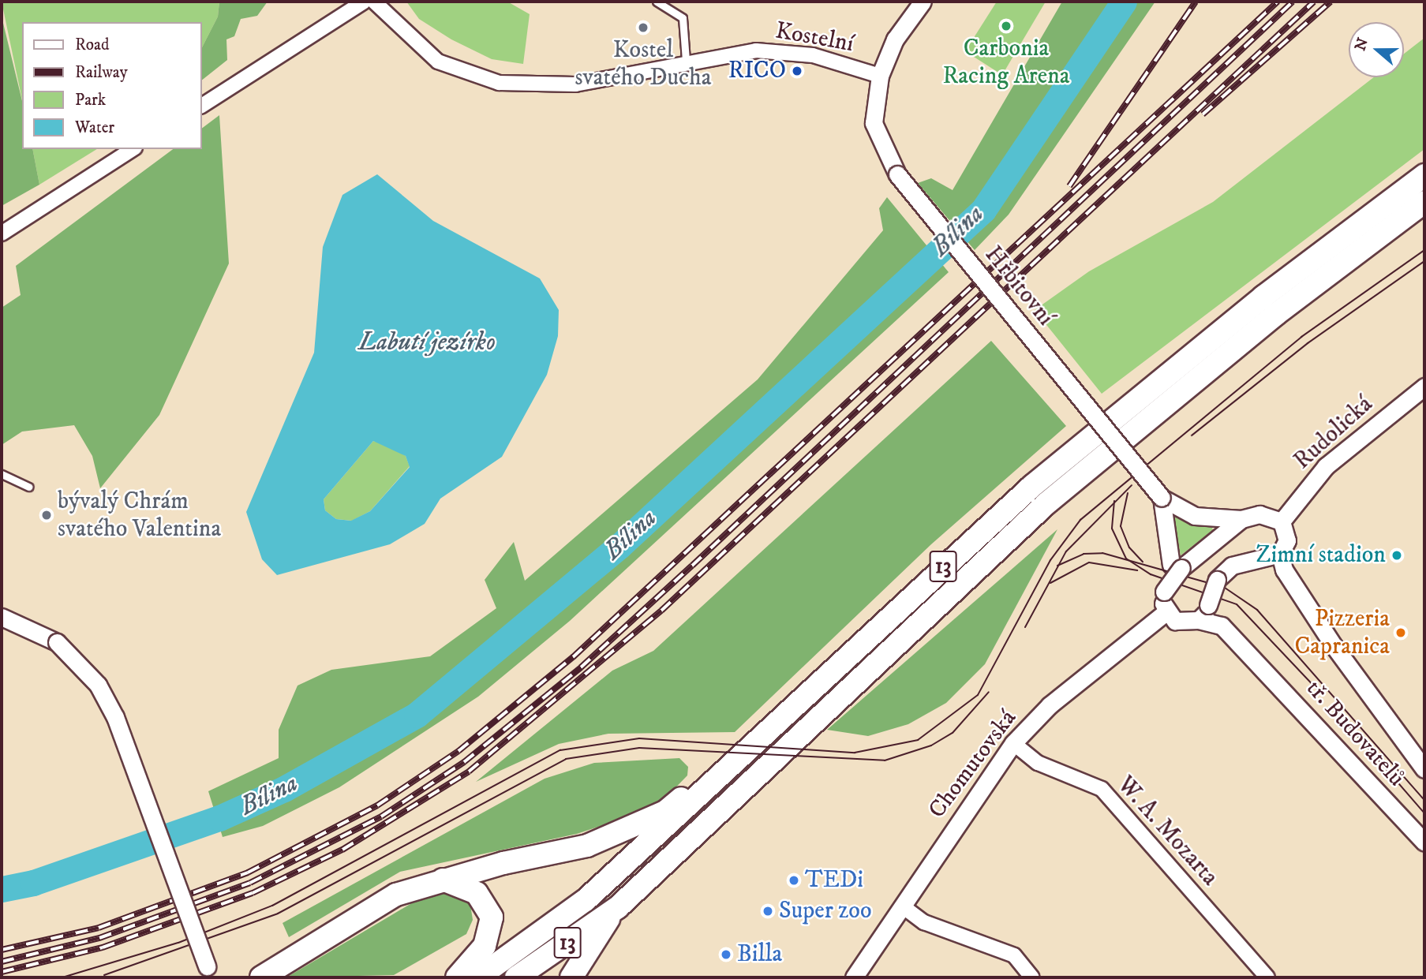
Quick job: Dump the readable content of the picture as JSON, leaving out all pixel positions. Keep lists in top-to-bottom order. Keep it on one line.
{"streets":{"highway":["13"],"street":["Kostelní","Hřbitovní","Rudolická","tř. Budovatelů","Chomutovská","W. A. Mozarta"]},"crossings":[["Kostelní","Hřbitovní"],["Chomutovská","W. A. Mozarta"]],"water":["Bílina","Labutí jezírko"],"places":["Carbonia Racing Arena","Kostel svatého Ducha","RICO","bývalý Chrám svatého Valentina","Zimní stadion","Pizzeria Capranica","TEDi","Super zoo","Billa"],"legend":["Road","Railway","Park","Water"],"north":"left"}
